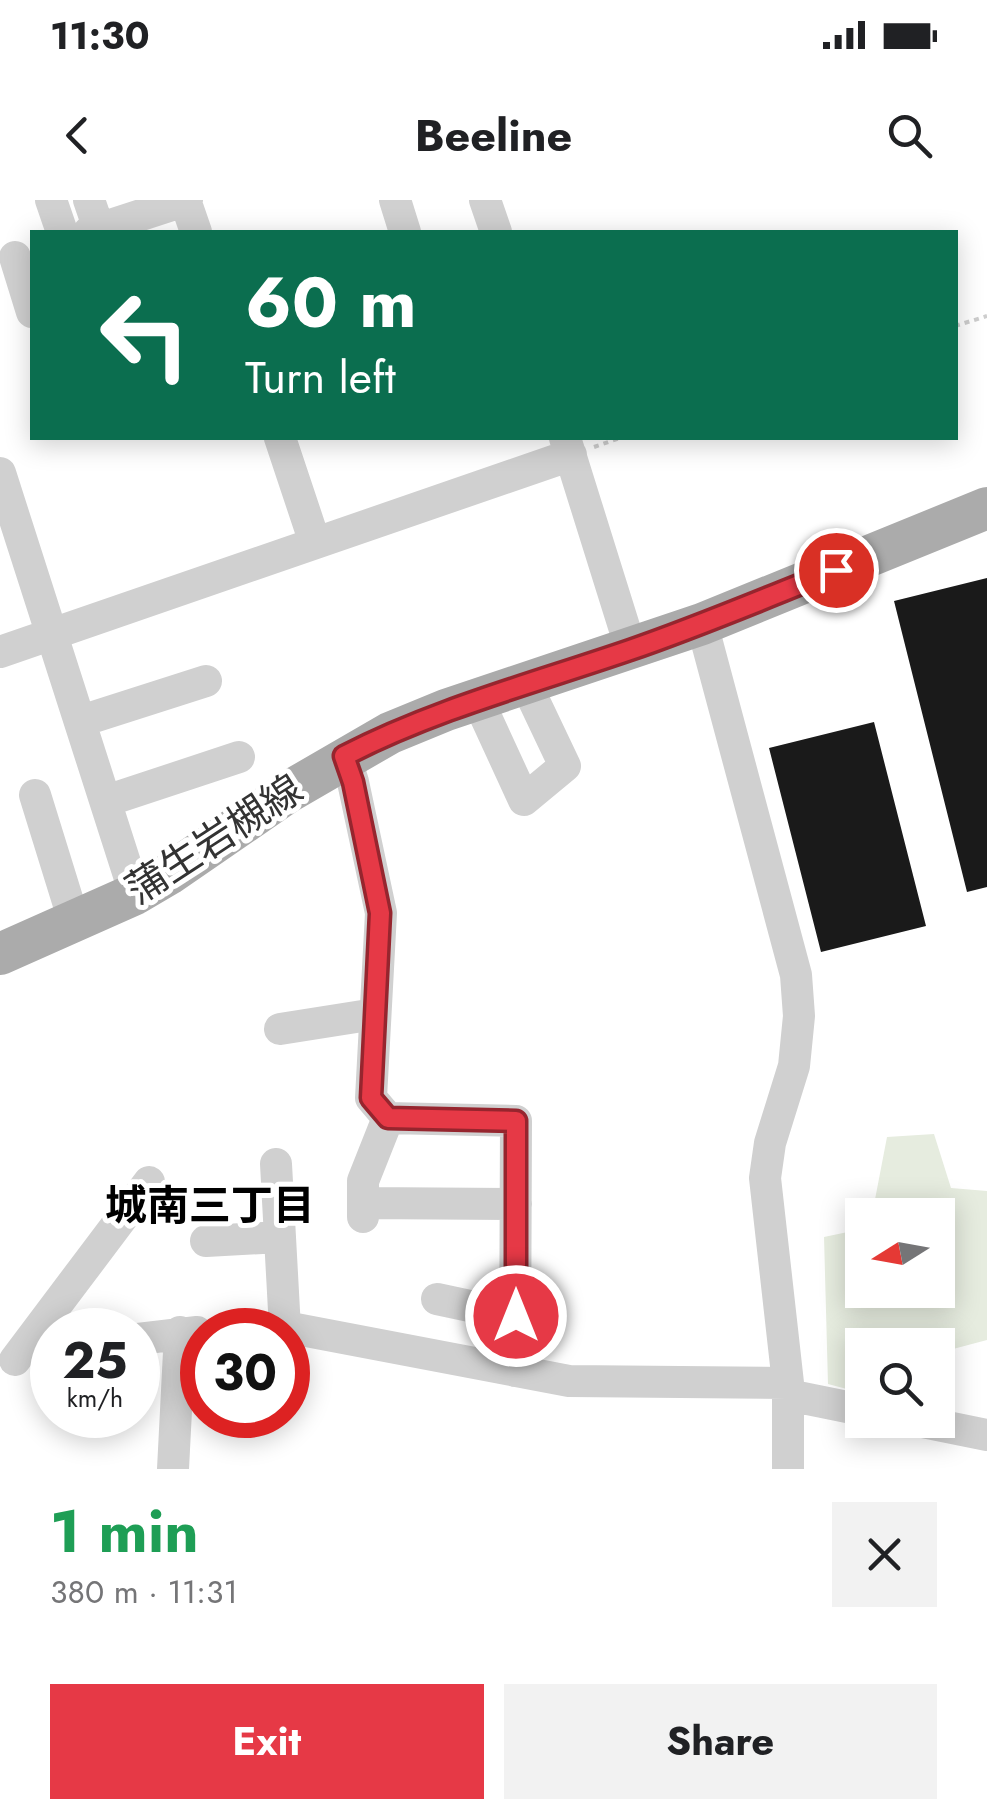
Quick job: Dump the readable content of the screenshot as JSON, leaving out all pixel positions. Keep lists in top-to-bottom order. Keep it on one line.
{"streets":{"main road":["蒲生岩槻線"]},"districts":["城南三丁目"],"north":"left","page":{"status":"11:30","header":"Beeline","turn":["60 m","Turn left"],"speed":"25 km/h","limit":"30","heading":["1 min","380 m · 11:31"],"buttons":["Exit","Share"]}}
